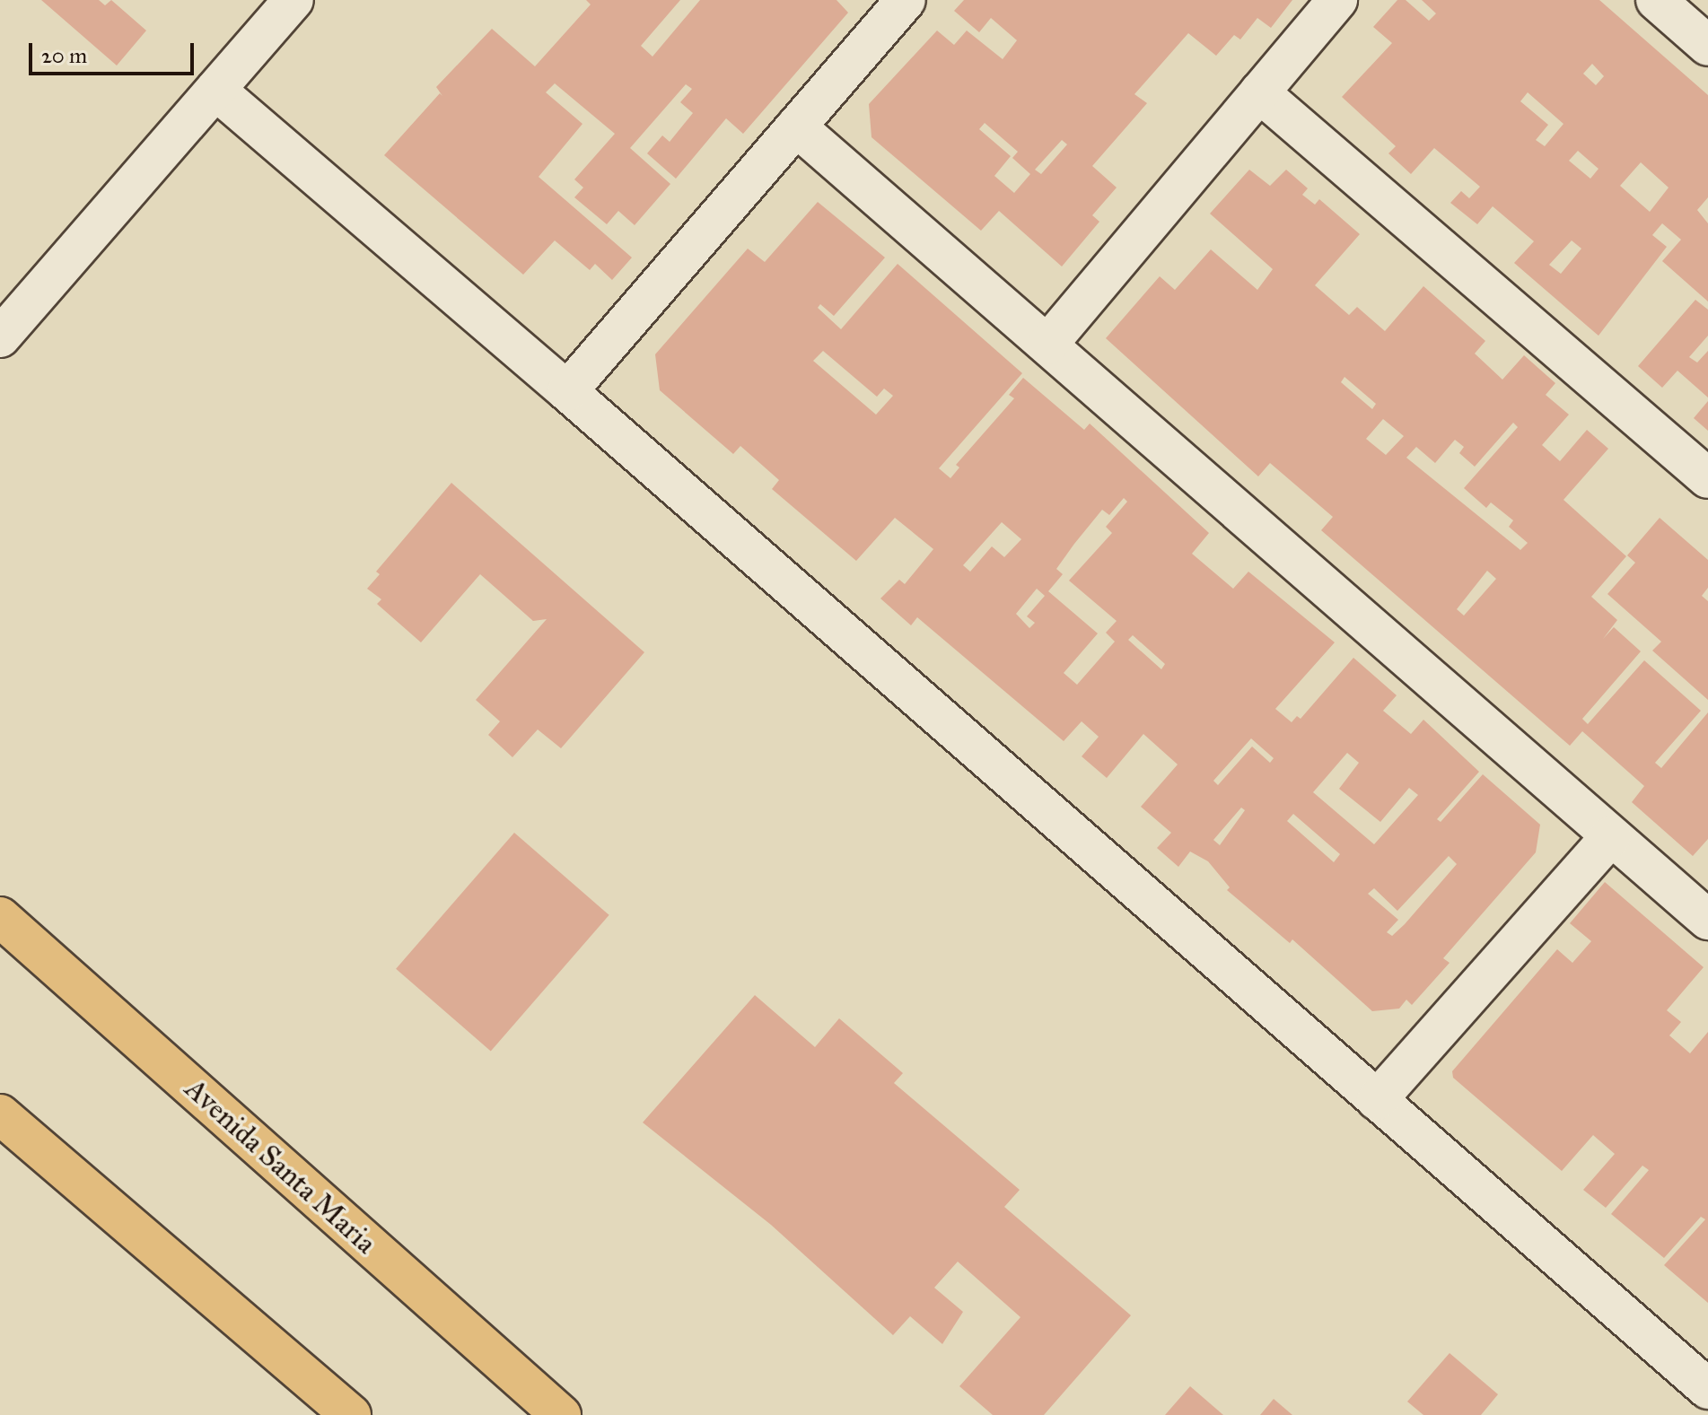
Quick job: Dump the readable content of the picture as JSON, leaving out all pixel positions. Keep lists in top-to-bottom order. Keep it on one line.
{"streets":{"main road":["Avenida Santa Maria"]},"scale_bar":"20 m"}
